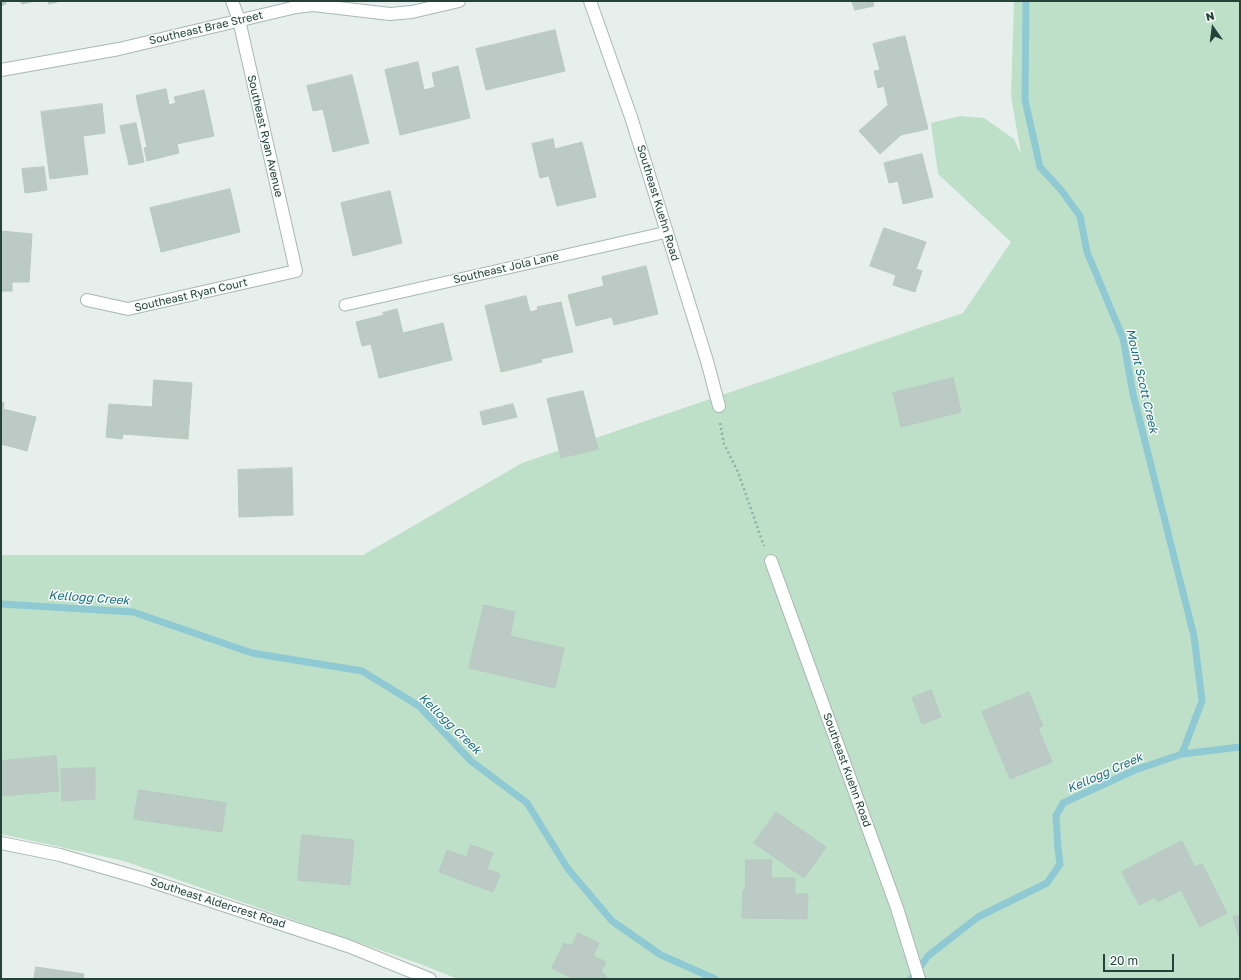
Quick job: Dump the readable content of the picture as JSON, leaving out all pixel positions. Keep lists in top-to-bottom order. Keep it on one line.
{"streets":{"street":["Southeast Brae Street","Southeast Ryan Avenue","Southeast Kuehn Road","Southeast Ryan Court","Southeast Aldercrest Road"],"lane":["Southeast Jola Lane"]},"crossings":[["Southeast Brae Street","Southeast Ryan Avenue"],["Southeast Ryan Avenue","Southeast Ryan Court"],["Southeast Kuehn Road","Southeast Jola Lane"]],"water":["Mount Scott Creek","Kellogg Creek"],"scale_bar":"20 m","north":"top"}
